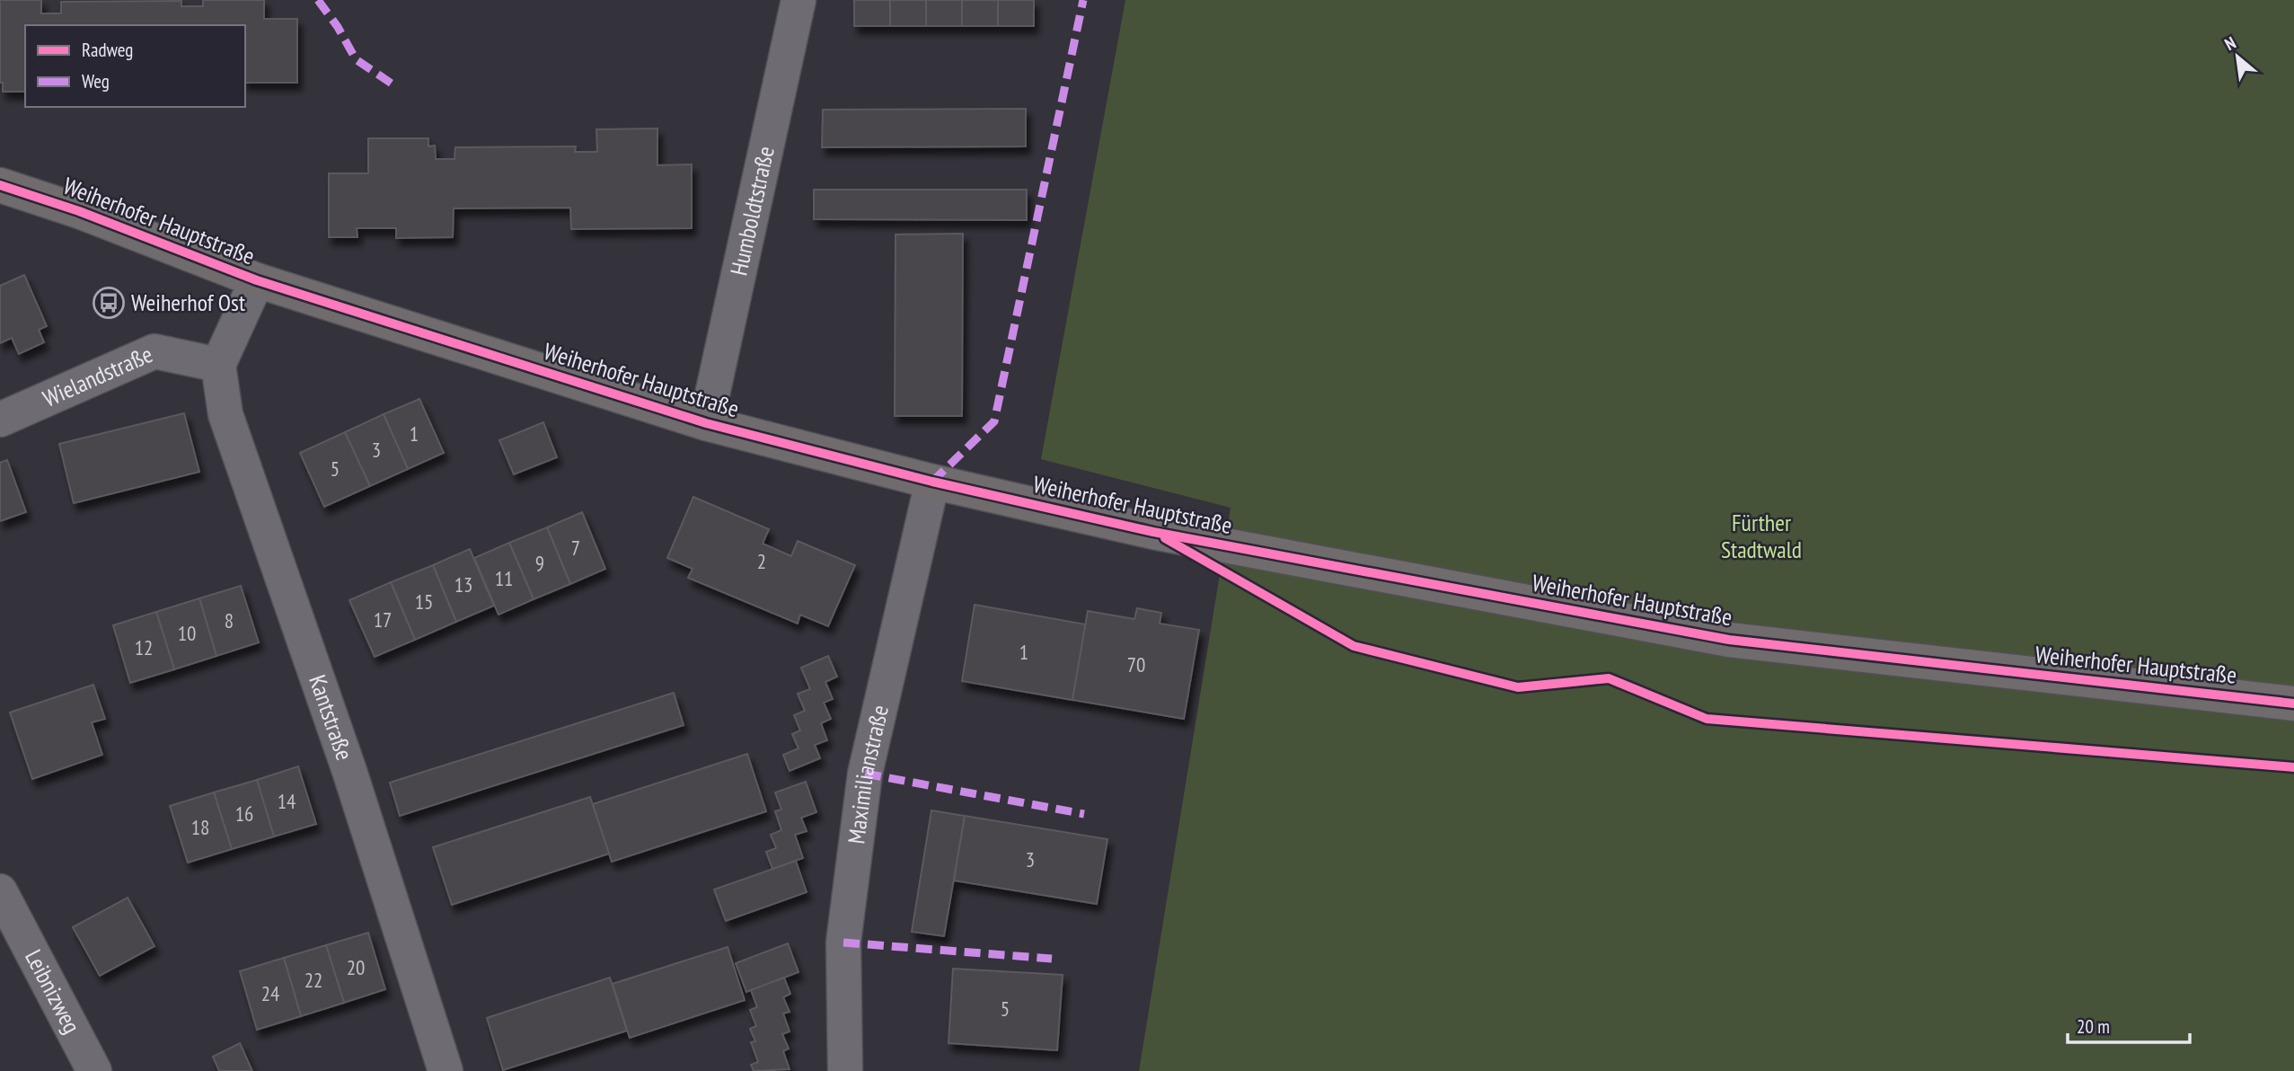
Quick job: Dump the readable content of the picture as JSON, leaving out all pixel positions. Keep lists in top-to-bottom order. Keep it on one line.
{"streets":{"street":["Humboldtstraße","Weiherhofer Hauptstraße","Wielandstraße","Kantstraße","Maximilianstraße","Leibnizweg"]},"crossings":[["Humboldtstraße","Weiherhofer Hauptstraße"],["Weiherhofer Hauptstraße","Maximilianstraße"],["Wielandstraße","Kantstraße"]],"parks":["Fürther Stadtwald"],"places":{"bus stop":["Weiherhof Ost"]},"house_numbers":["1","3","5","7","2","9","11","13","15","17","8","10","12","1","70","14","16","18","3","20","22","24","5"],"legend":["Radweg","Weg"],"scale_bar":"20 m","north":"top left"}
